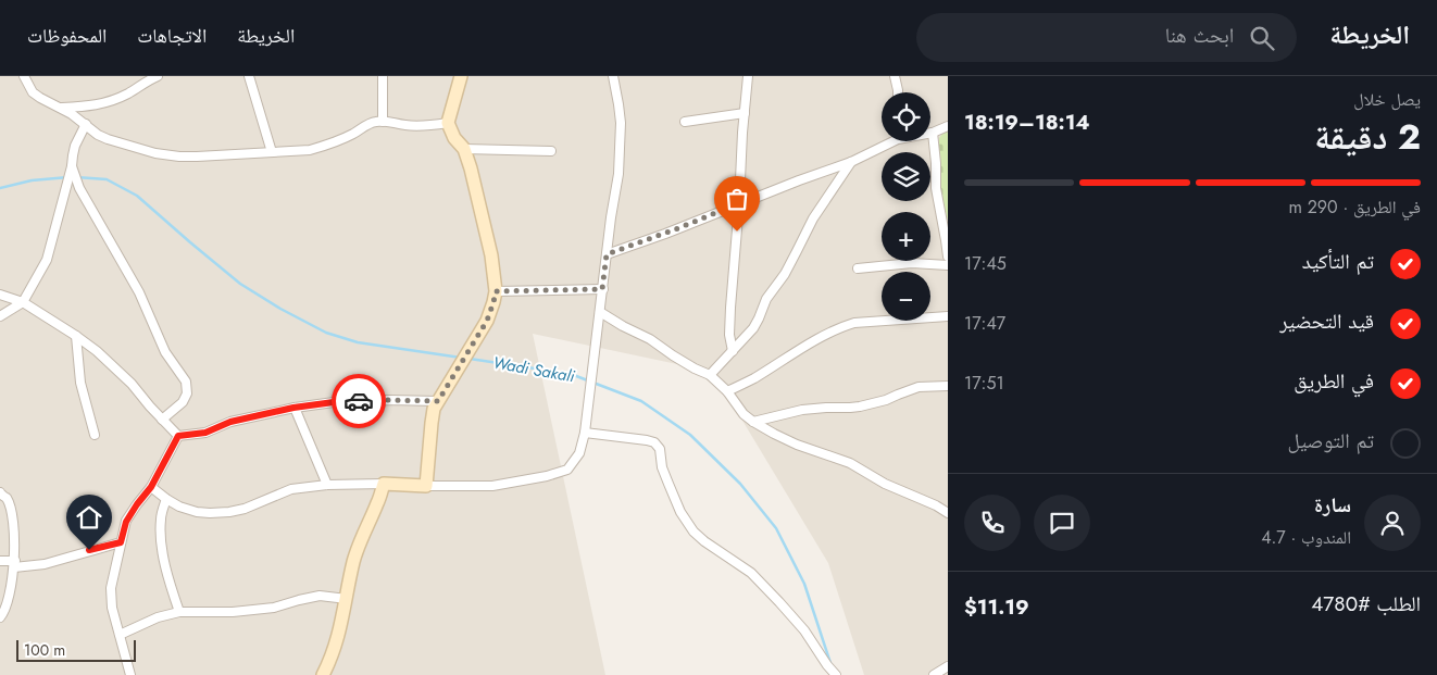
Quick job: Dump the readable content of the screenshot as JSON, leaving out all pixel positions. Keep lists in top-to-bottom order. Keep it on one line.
{"water":["Wadi Sakali"],"scale_bar":"100 m","page":{"header":"الخريطة","search":"ابحث هنا","nav":["الخريطة","الاتجاهات","المحفوظات"],"heading":["2 دقيقة","يصل خلال","18:14–18:19"],"panel":["سارة","المندوب · 4.7","الطلب #4780","$11.19"],"map_buttons":["+","−"],"bar":"في الطريق · 290 m","list":[["تم التأكيد","17:45"],["قيد التحضير","17:47"],["في الطريق","17:51"],"تم التوصيل"],"scale":"100 m"}}
